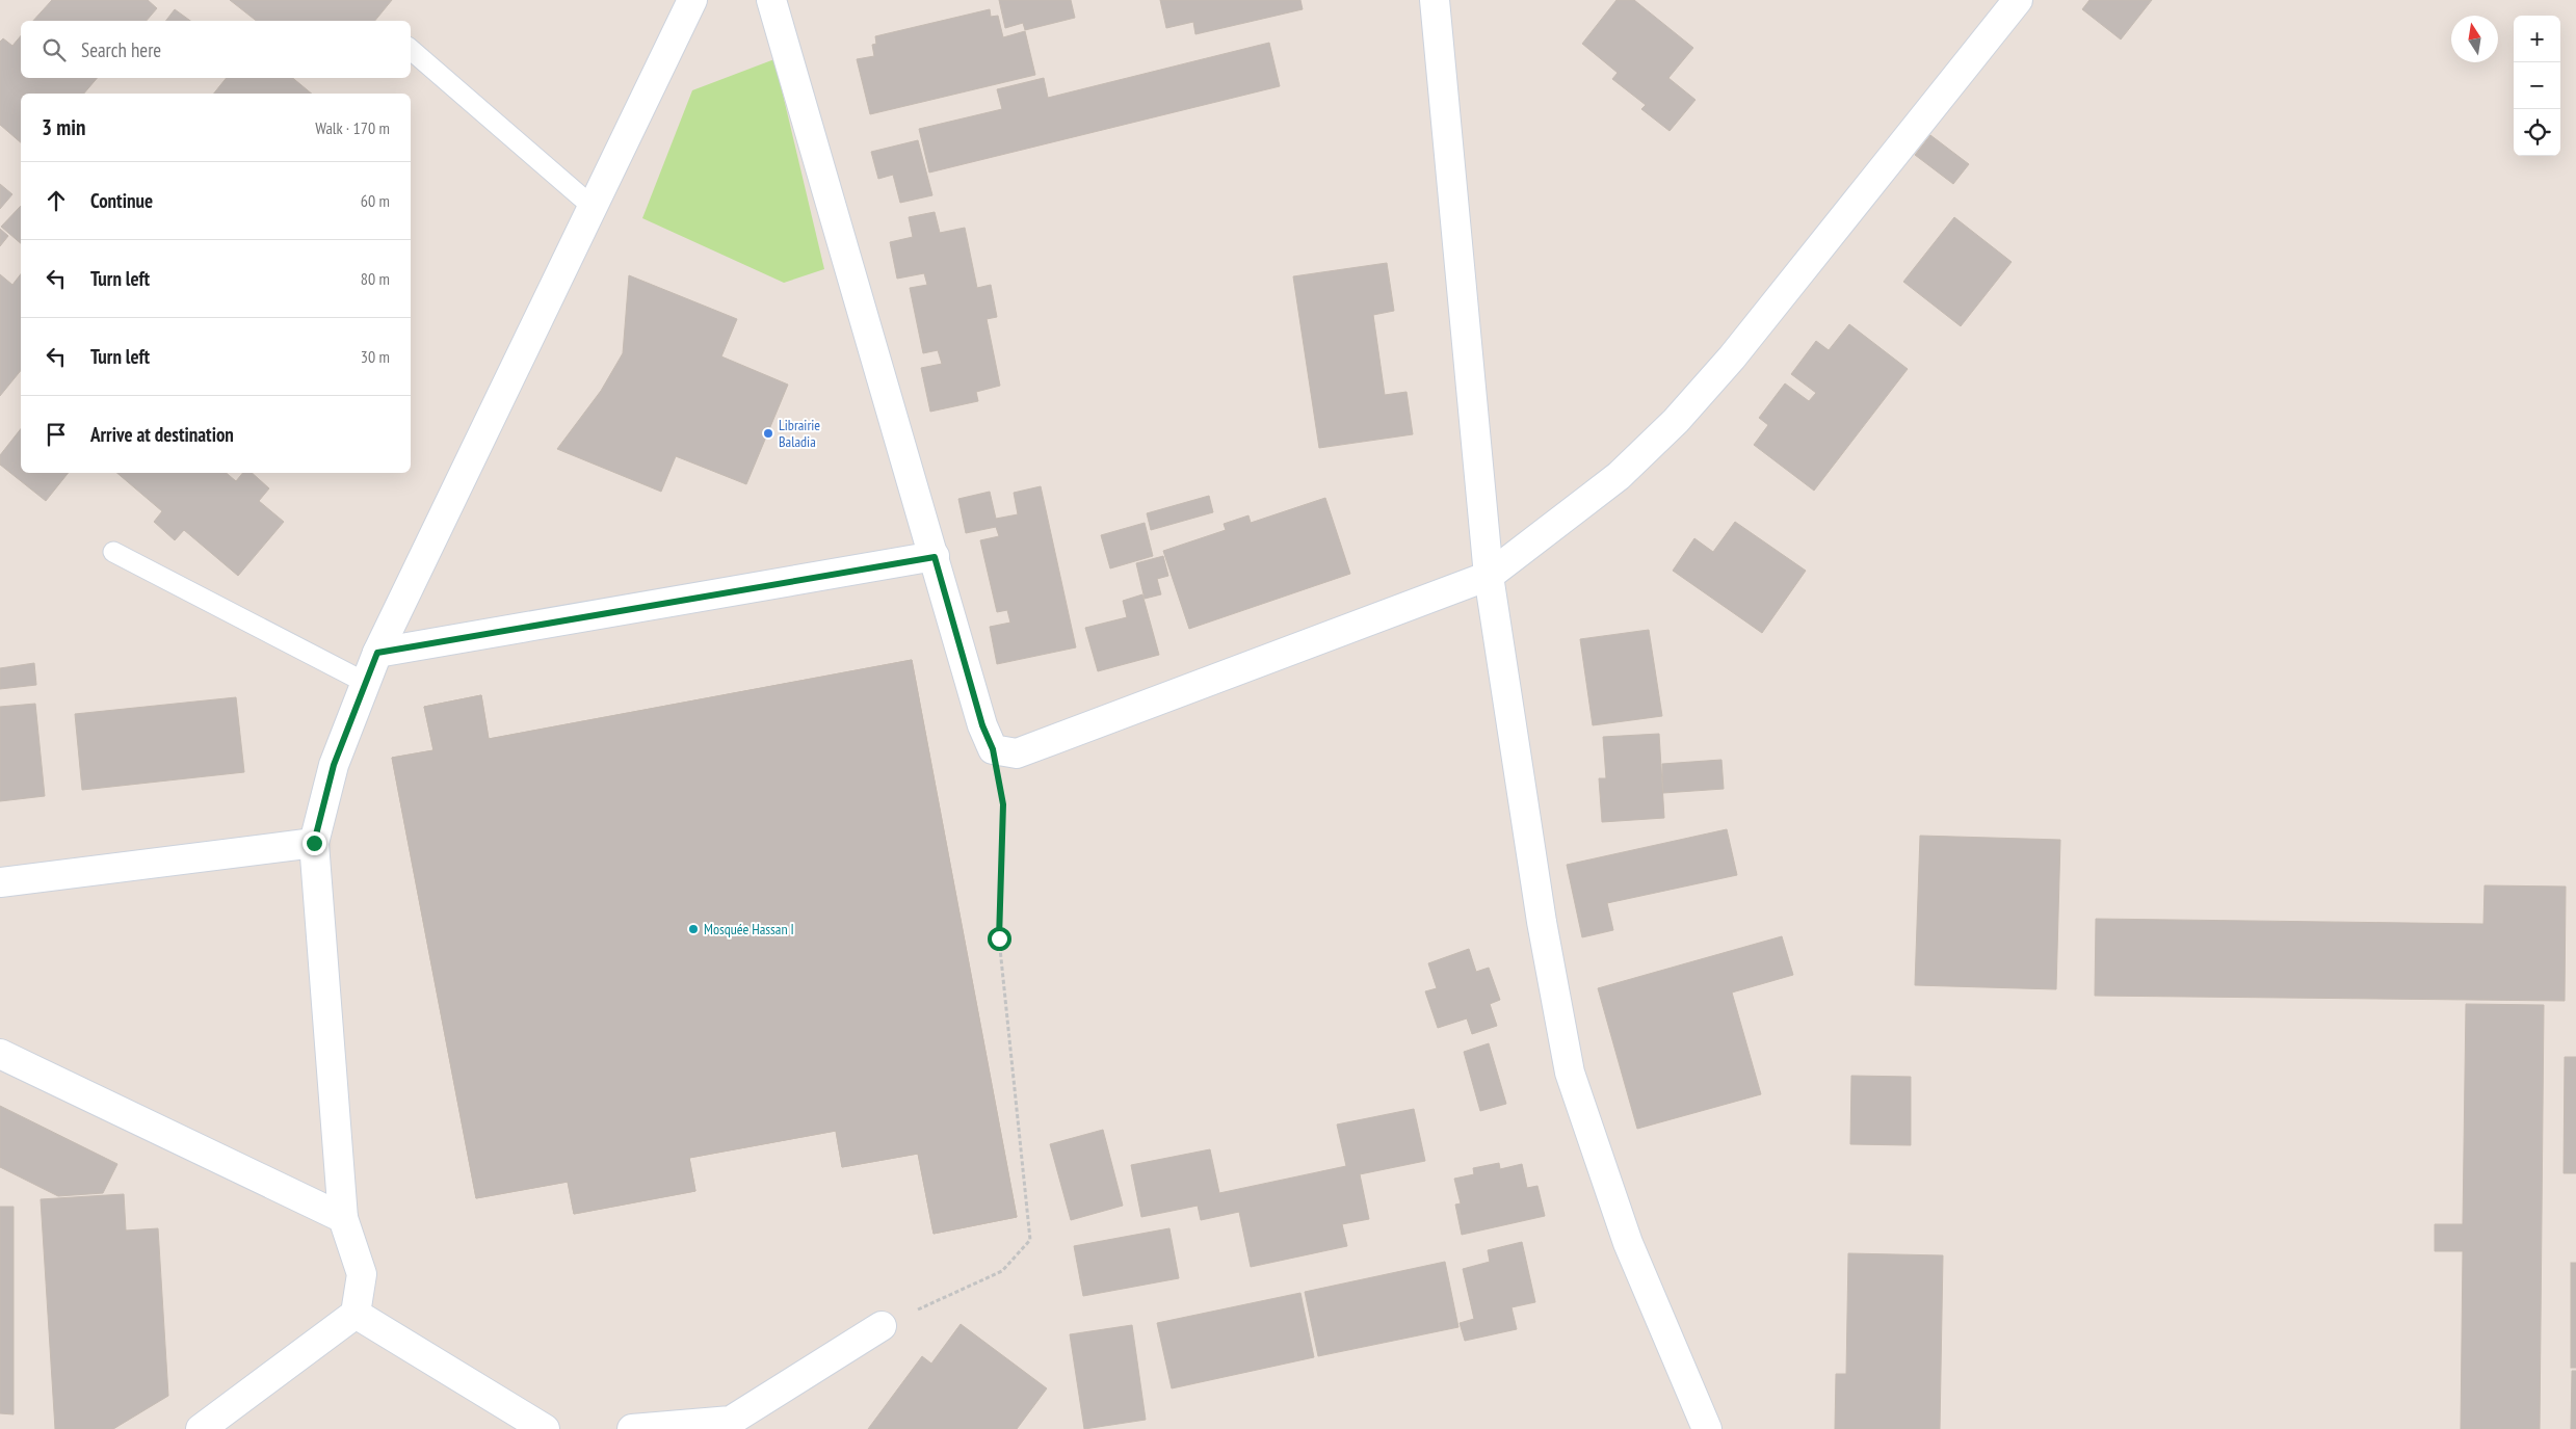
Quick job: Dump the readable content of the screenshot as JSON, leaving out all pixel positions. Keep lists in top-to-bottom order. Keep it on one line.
{"places":["Librairie Baladia","Mosquée Hassan I"],"north":"top","page":{"map_buttons":["+","−"],"search":"Search here","heading":["3 min","Walk · 170 m"],"list":[["Continue","60 m"],["Turn left","80 m"],["Turn left","30 m"],"Arrive at destination"]}}
